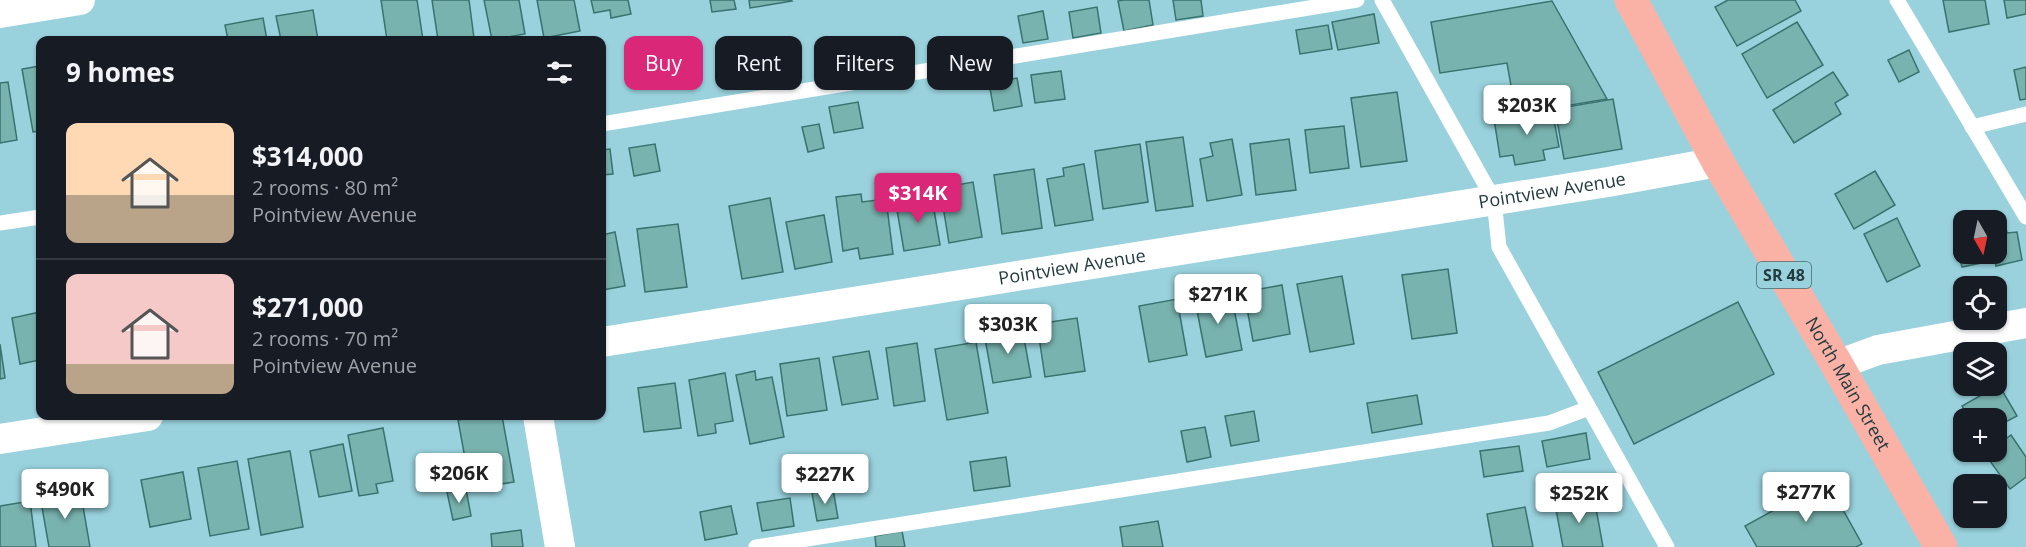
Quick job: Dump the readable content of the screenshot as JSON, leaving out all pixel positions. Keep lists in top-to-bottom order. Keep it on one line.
{"streets":{"main road":["SR 48","North Main Street"],"street":["Pointview Avenue"]},"crossings":[["Pointview Avenue","North Main Street"]],"north":"bottom","page":{"chip":["Buy","Rent","Filters","New"],"heading":"9 homes","price":["$203K","$314K","$271K","$303K","$206K","$227K","$490K","$277K","$252K"],"list":[{"name":"$314,000","note":"2 rooms · 80 m² · Pointview Avenue"},{"name":"$271,000","note":"2 rooms · 70 m² · Pointview Avenue"}],"map_buttons":["+","−"]}}
